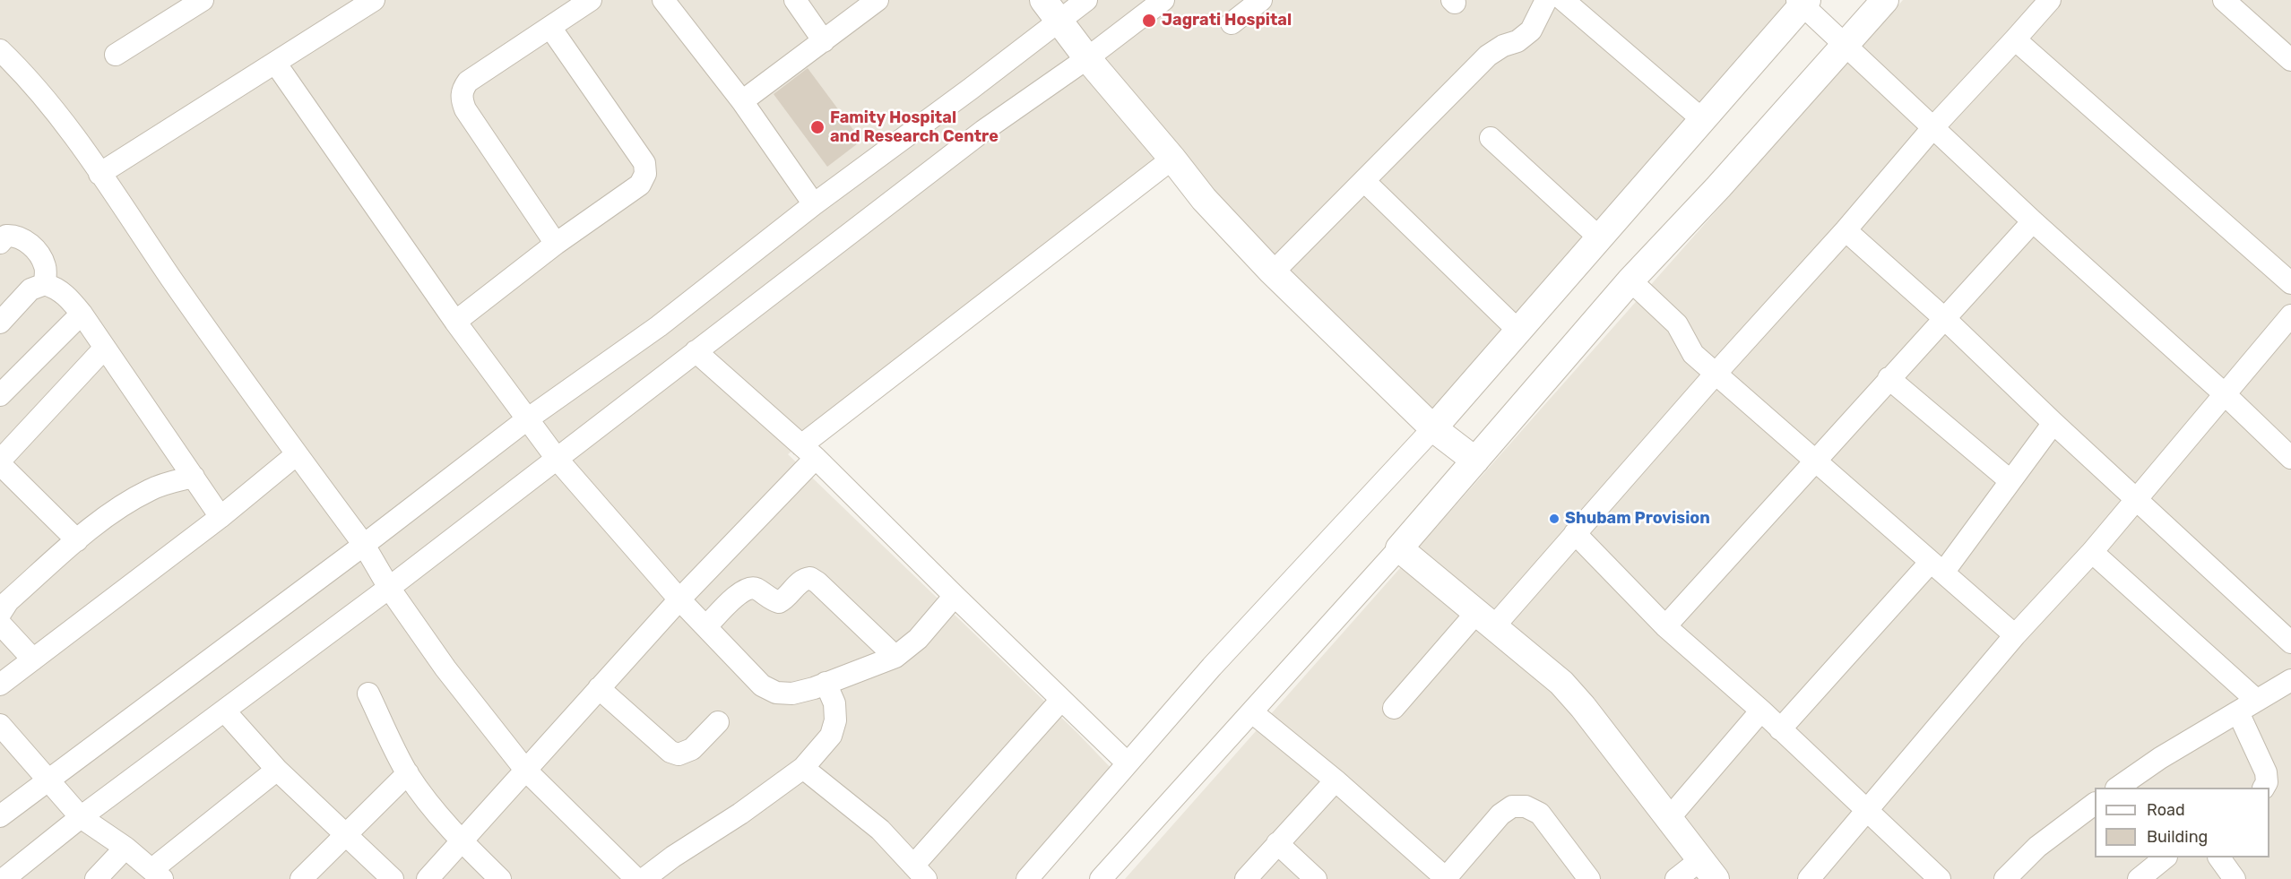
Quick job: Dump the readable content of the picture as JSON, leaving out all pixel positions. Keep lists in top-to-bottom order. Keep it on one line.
{"places":["Jagrati Hospital","Famity Hospital and Research Centre","Shubam Provision"],"legend":["Road","Building"]}
